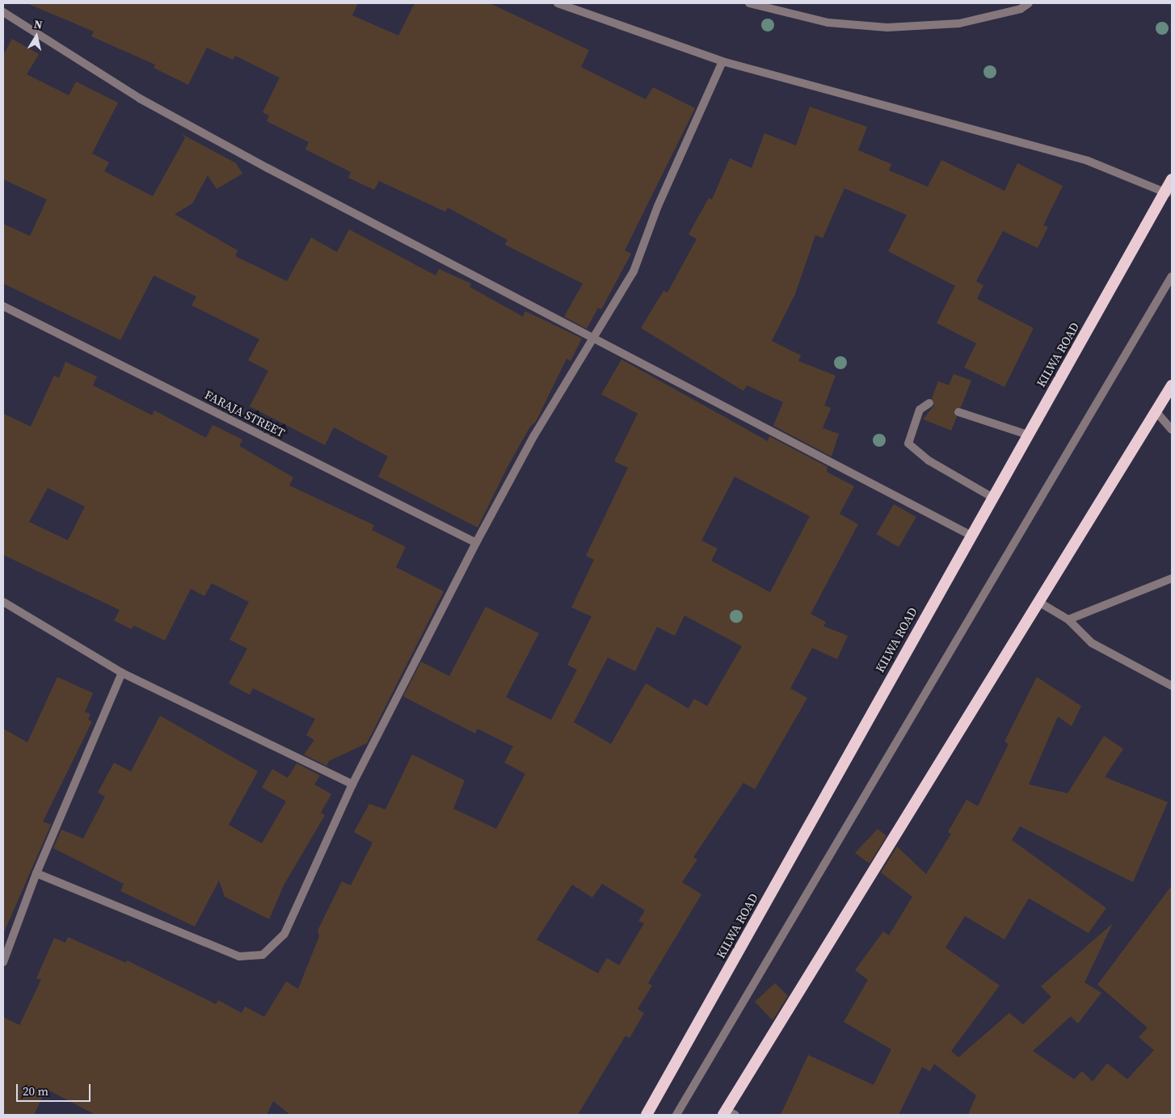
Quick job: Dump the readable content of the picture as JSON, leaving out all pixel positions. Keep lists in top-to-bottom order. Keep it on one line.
{"streets":{"highway":["KILWA ROAD"],"street":["FARAJA STREET"]},"scale_bar":"20 m","north":"top"}
